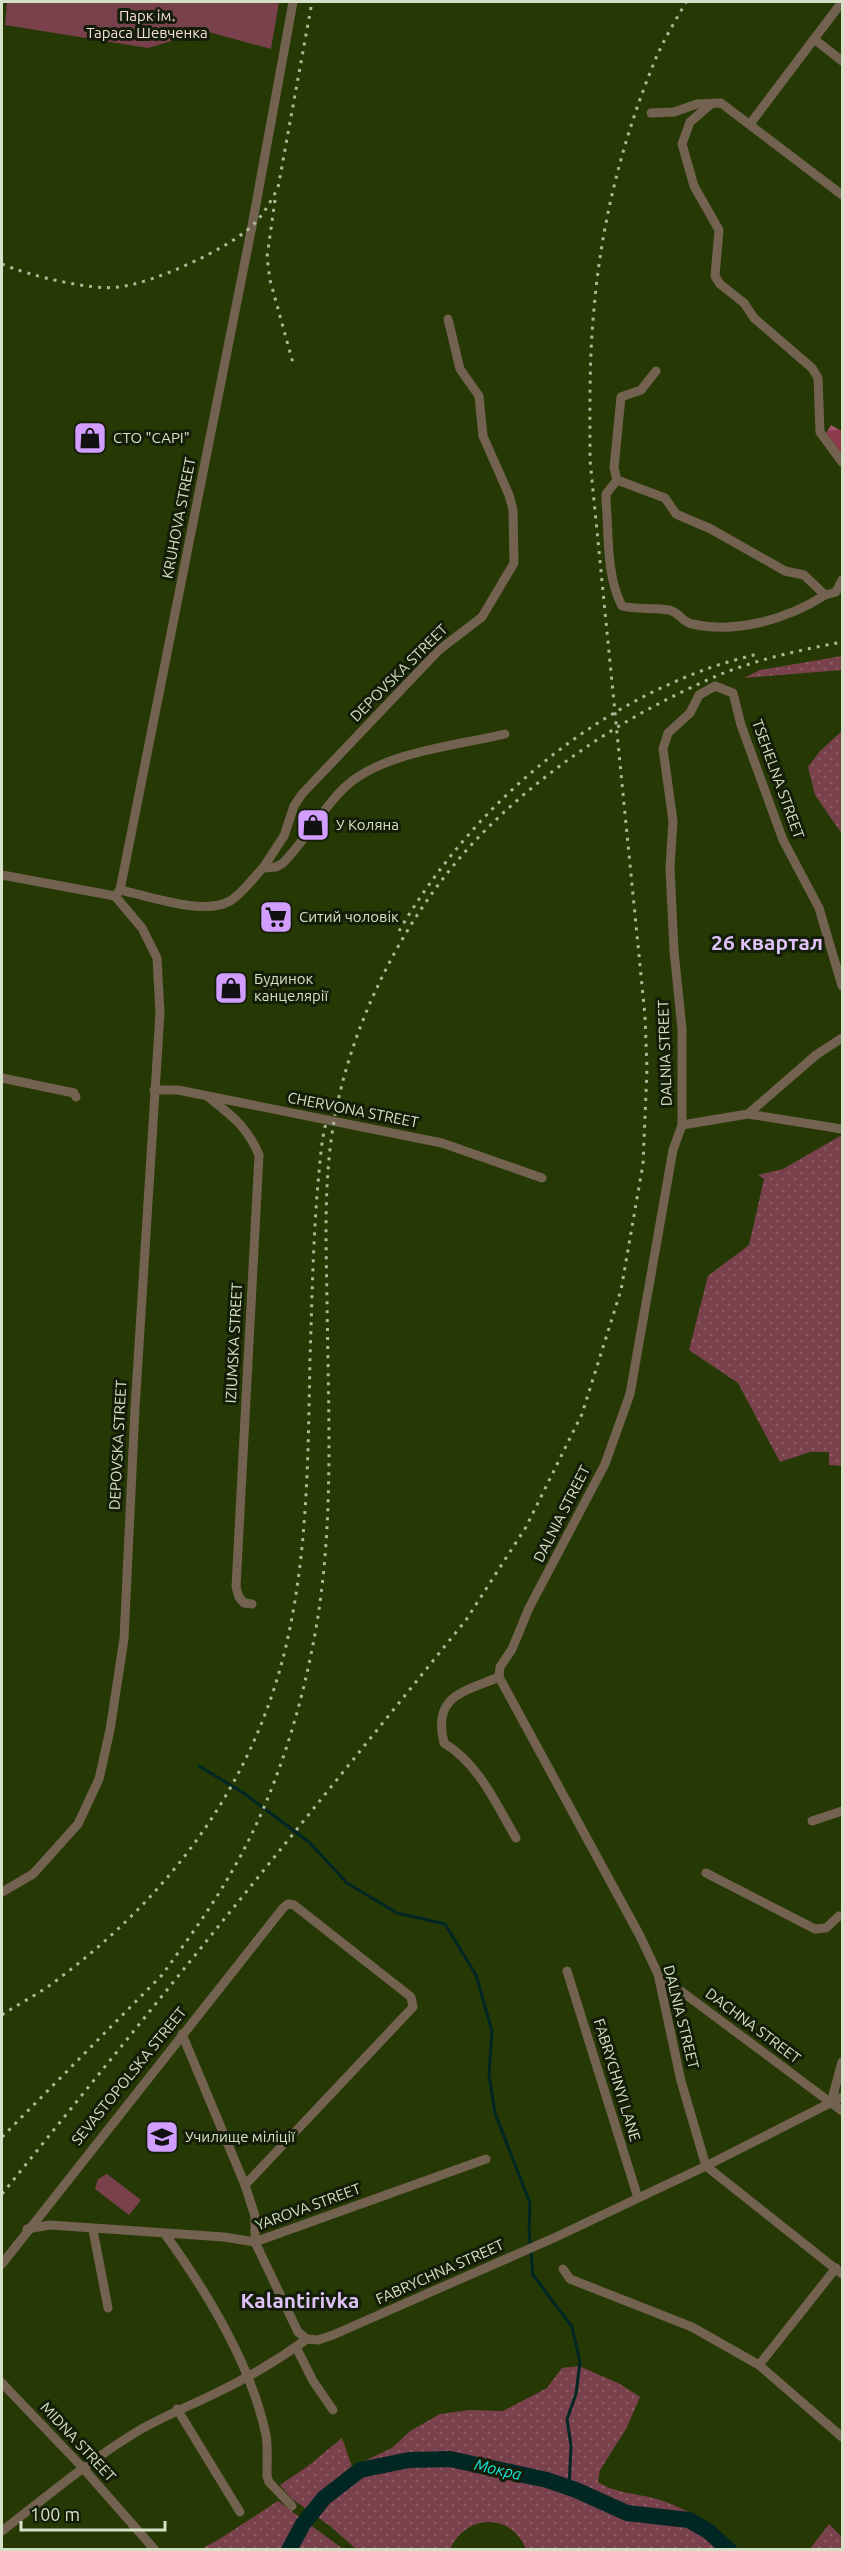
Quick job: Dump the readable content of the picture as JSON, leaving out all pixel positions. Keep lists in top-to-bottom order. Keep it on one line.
{"streets":{"street":["KRUHOVA STREET","DEPOVSKA STREET","TSEHELNA STREET","DALNIA STREET","CHERVONA STREET","IZIUMSKA STREET","DACHNA STREET","SEVASTOPOLSKA STREET","FABRYCHNYI LANE","YAROVA STREET","FABRYCHNA STREET","MIDNA STREET"]},"crossings":[["KRUHOVA STREET","DEPOVSKA STREET"],["DEPOVSKA STREET","CHERVONA STREET"],["TSEHELNA STREET","DALNIA STREET"],["DALNIA STREET","DACHNA STREET"],["DALNIA STREET","FABRYCHNA STREET"],["CHERVONA STREET","IZIUMSKA STREET"],["DACHNA STREET","FABRYCHNA STREET"],["SEVASTOPOLSKA STREET","YAROVA STREET"],["FABRYCHNYI LANE","FABRYCHNA STREET"],["FABRYCHNA STREET","MIDNA STREET"]],"districts":["26 квартал","Kalantirivka"],"water":["Мокра"],"parks":["Парк ім. Тараса Шевченка"],"places":{"shop":["СТО \"CAPI\"","У Коляна","Будинок канцелярії"],"supermarket":["Ситий чоловік"],"school or university":["Училище міліції"]},"scale_bar":"100 m"}
